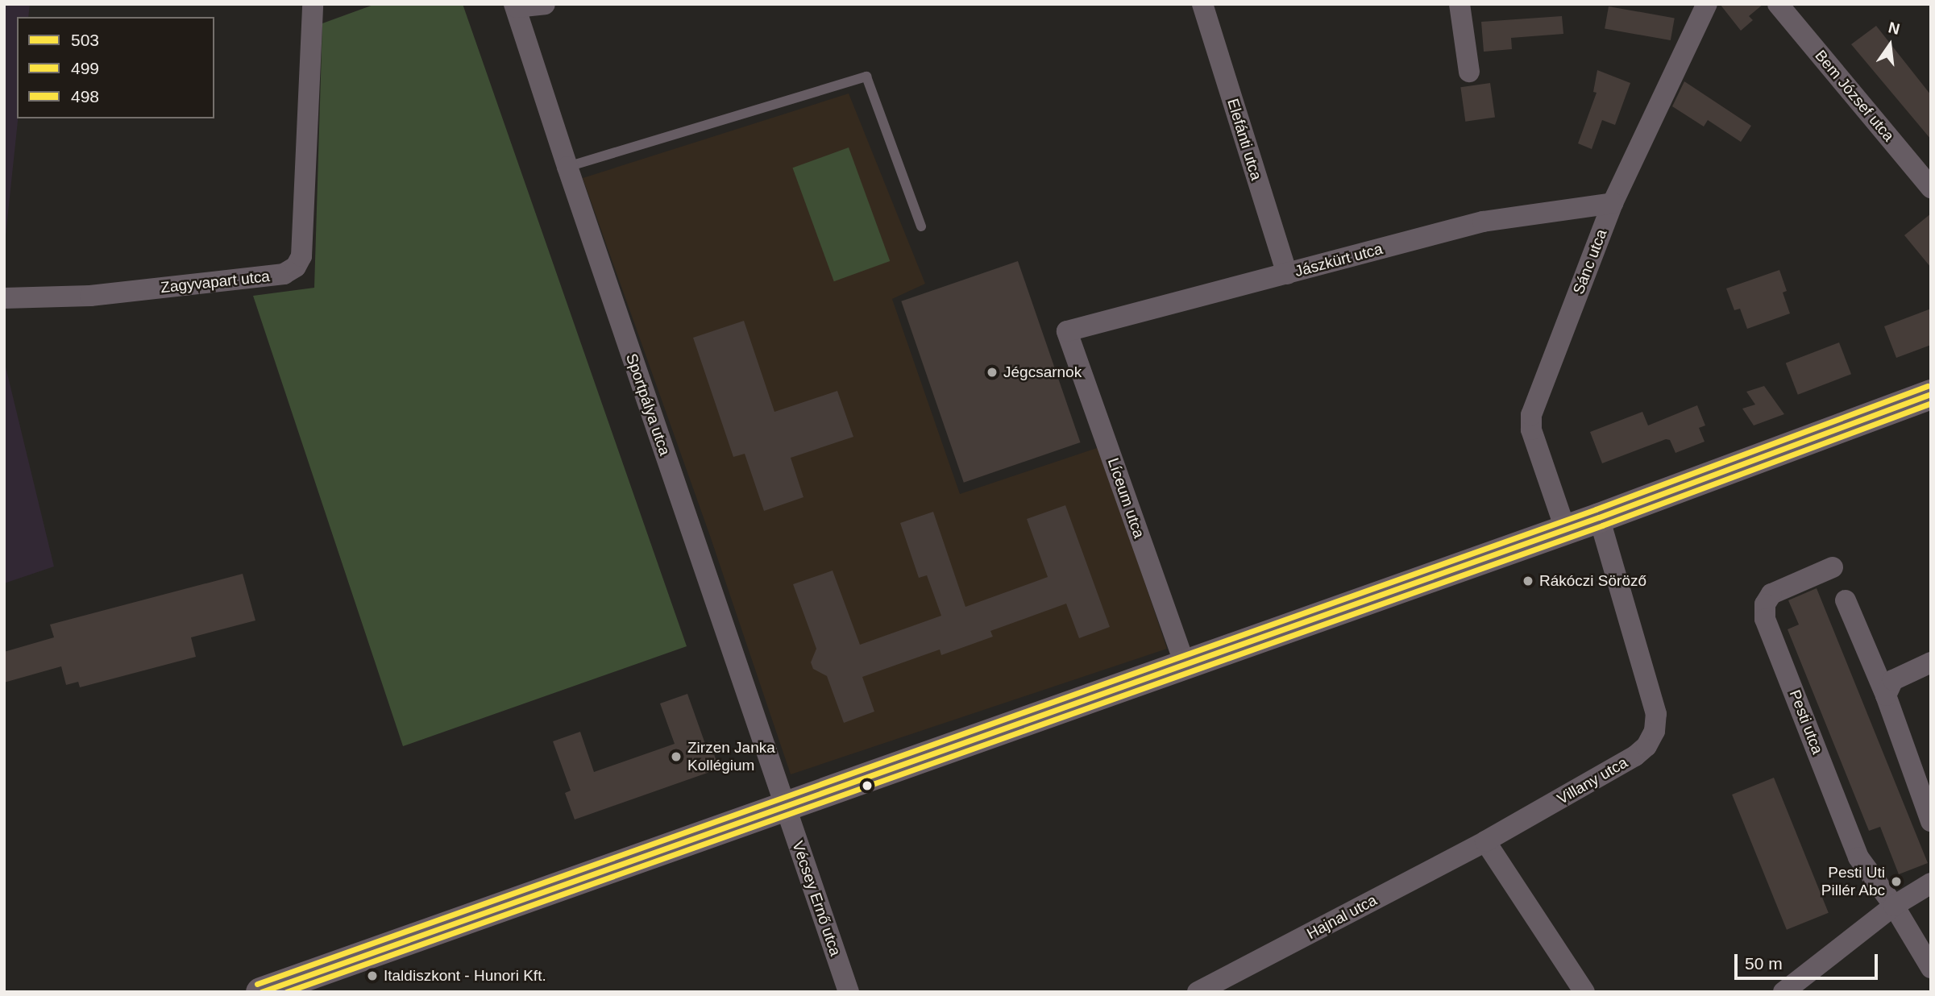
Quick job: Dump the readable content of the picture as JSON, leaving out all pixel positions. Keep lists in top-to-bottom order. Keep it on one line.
{"streets":{"street":["Bem József utca","Elefánti utca","Jászkürt utca","Sánc utca","Zagyvapart utca","Sportpálya utca","Líceum utca","Pesti utca","Villany utca","Vécsey Ernő utca","Hajnal utca"]},"crossings":[["Elefánti utca","Jászkürt utca"],["Jászkürt utca","Sánc utca"],["Jászkürt utca","Líceum utca"],["Sportpálya utca","Vécsey Ernő utca"],["Villany utca","Hajnal utca"]],"places":["Jégcsarnok","Rákóczi Söröző","Zirzen Janka Kollégium","Pesti Uti Pillér Abc","Italdiszkont - Hunori Kft."],"lines":["transit line 498","transit line 503","transit line 499"],"legend":["503","499","498"],"scale_bar":"50 m","north":"top"}
